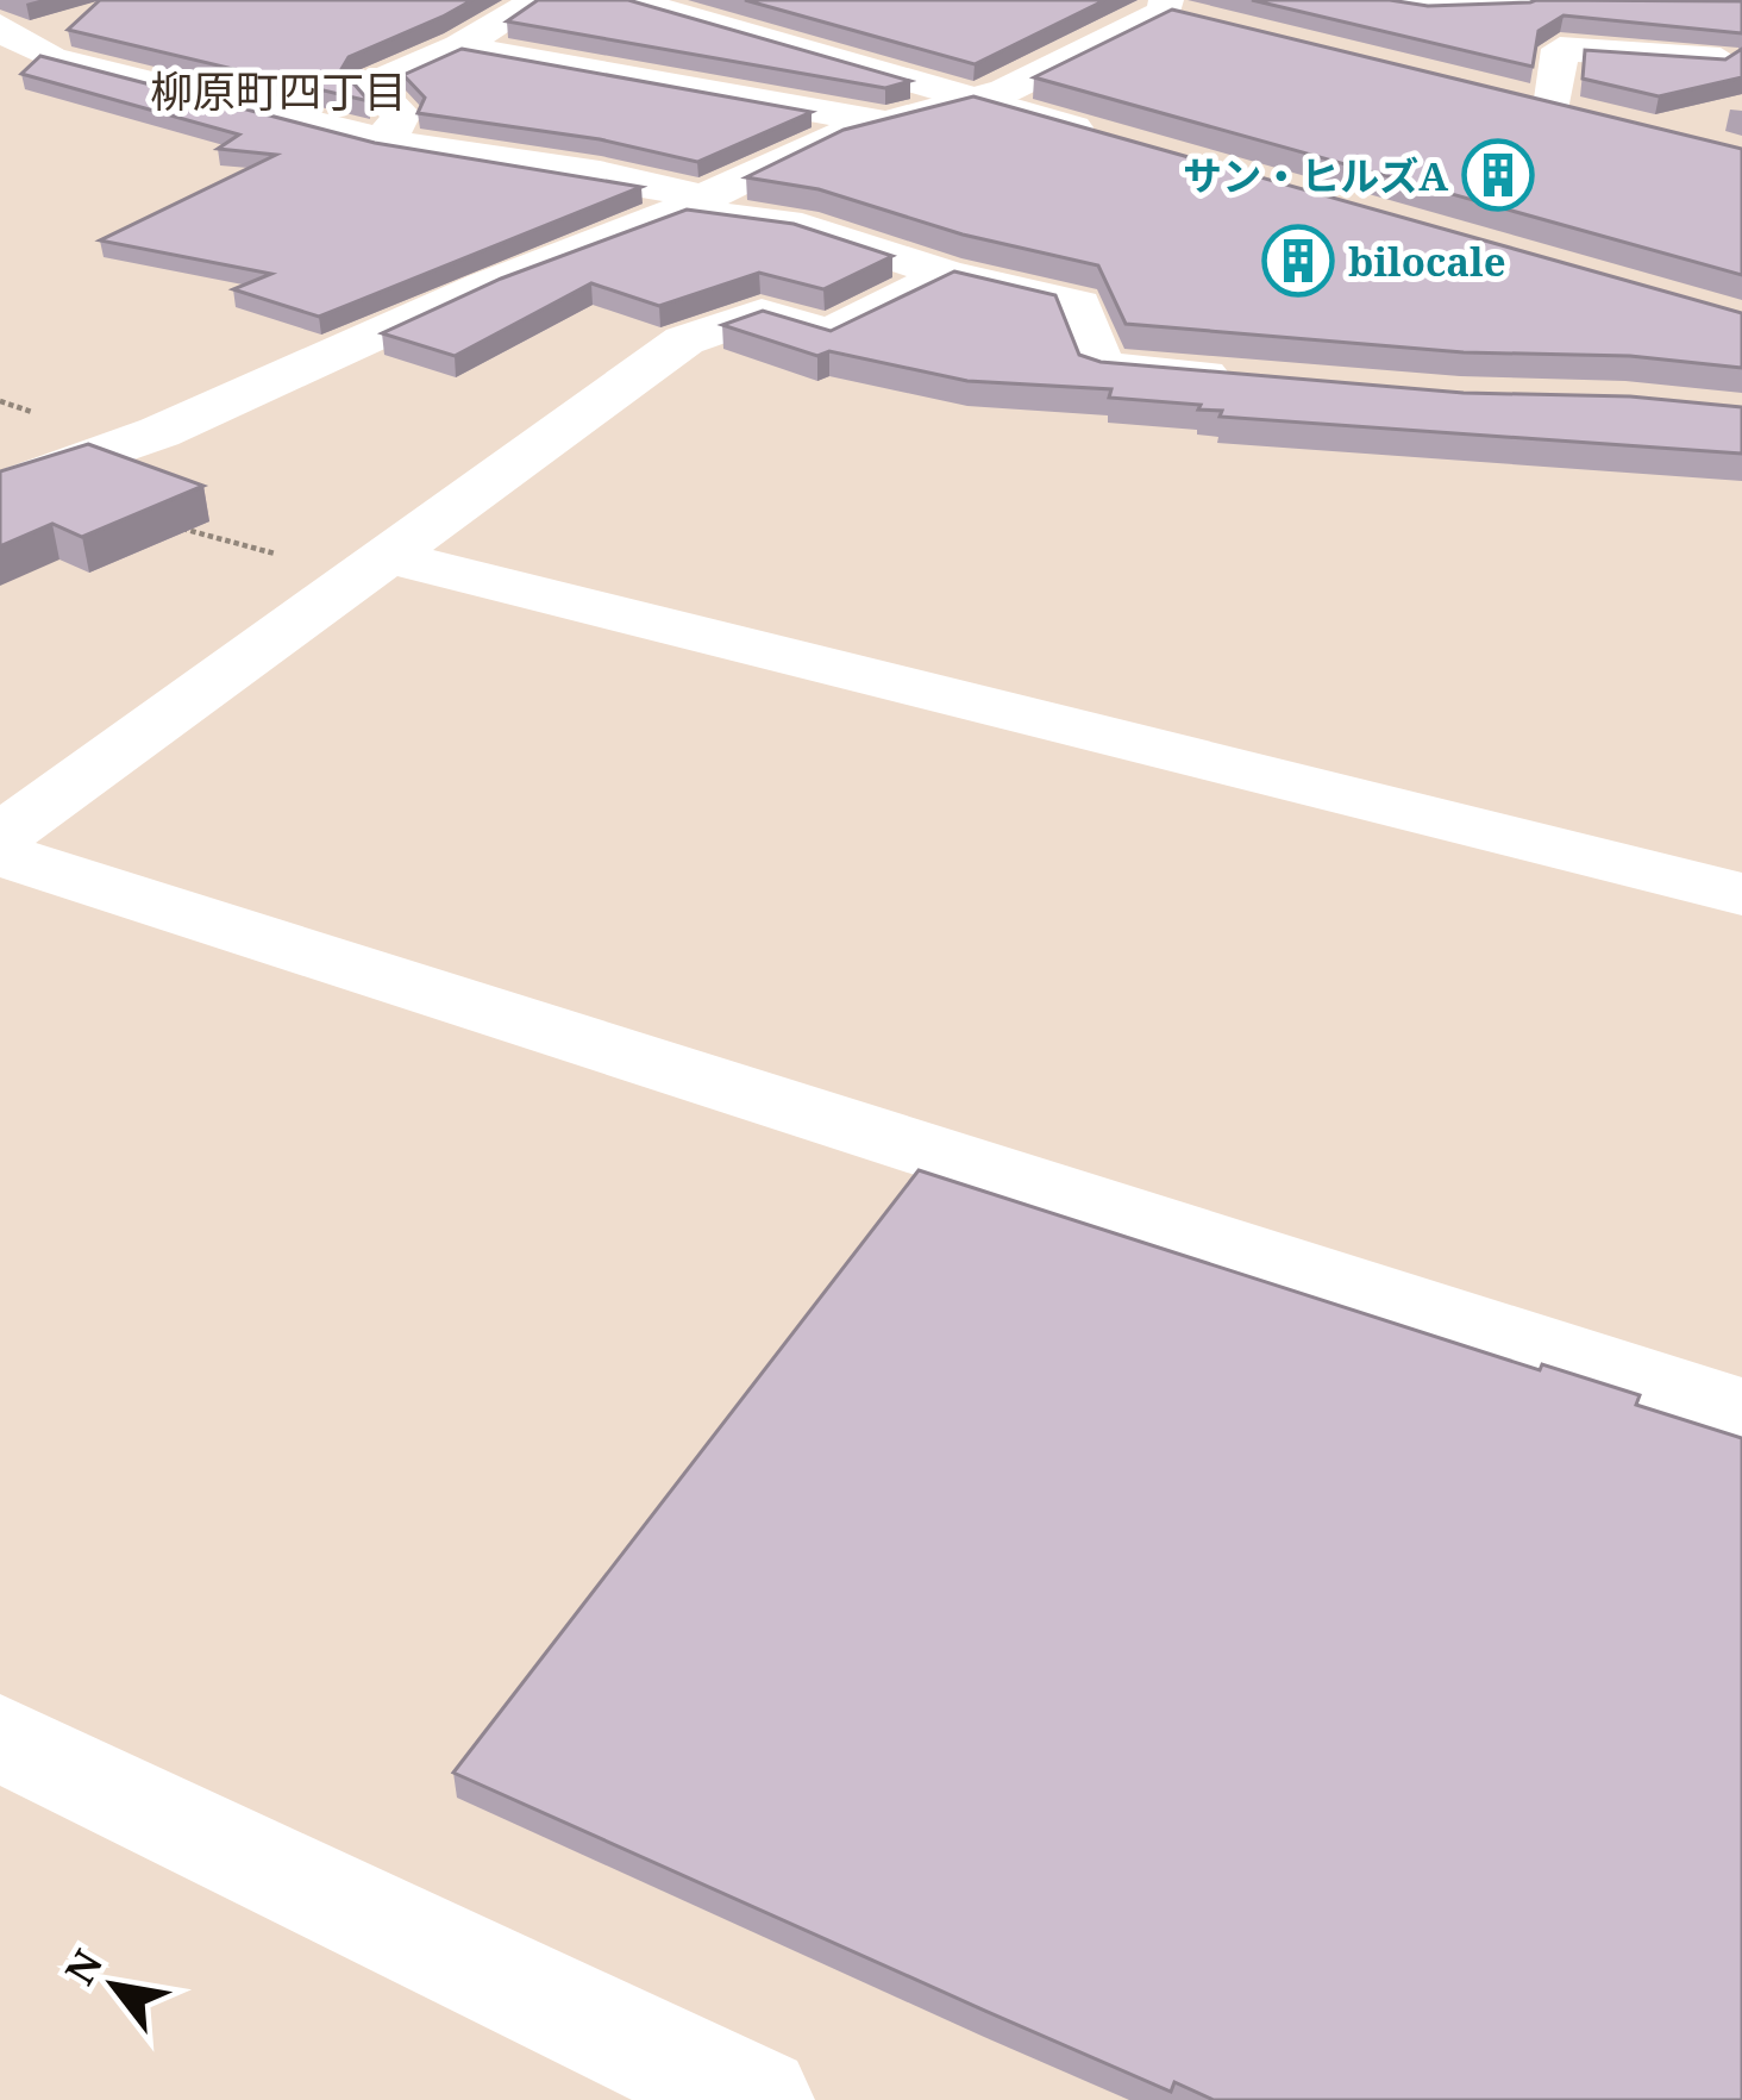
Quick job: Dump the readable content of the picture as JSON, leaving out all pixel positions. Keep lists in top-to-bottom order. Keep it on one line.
{"districts":["柳原町四丁目"],"places":{"building":["サン・ヒルズA","bilocale"]},"north":"top left"}
